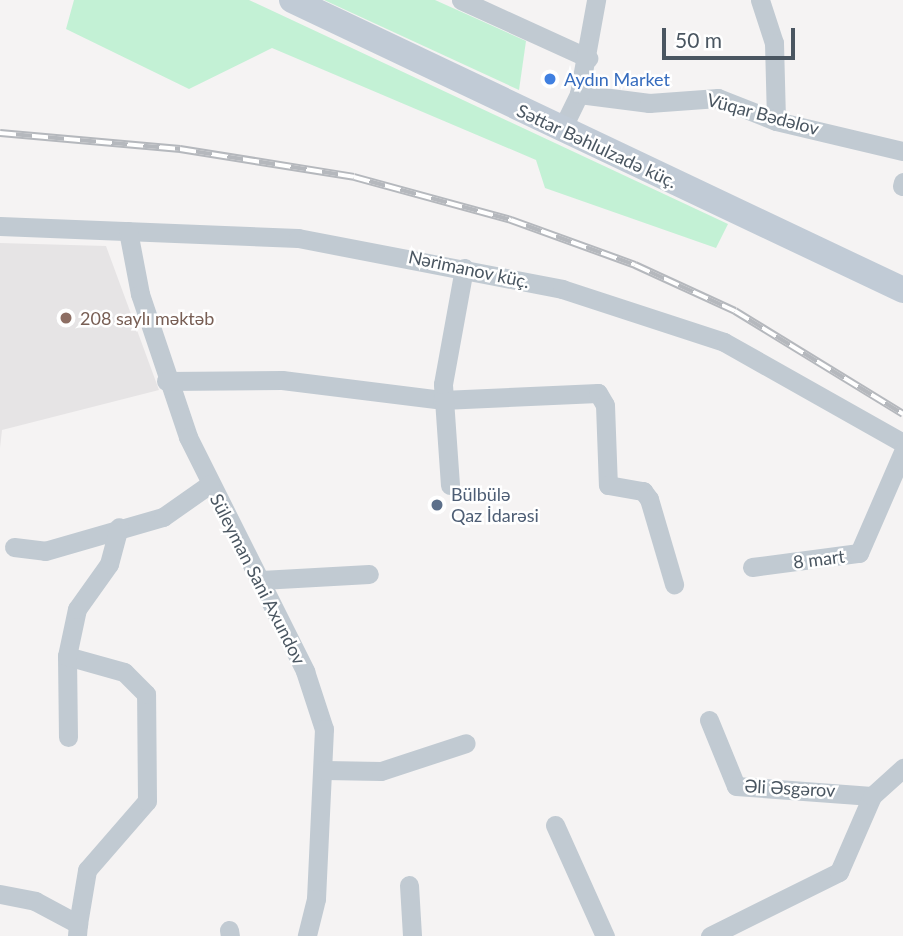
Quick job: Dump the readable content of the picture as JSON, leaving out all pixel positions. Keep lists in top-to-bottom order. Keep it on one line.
{"streets":{"main road":["Səttar Bəhlulzadə küç."],"street":["Vüqar Bədəlov","Nərimanov küç.","8 mart","Süleyman Sani Axundov","Əli Əsgərov"]},"crossings":[["Nərimanov küç.","Süleyman Sani Axundov"]],"places":["Aydın Market","208 saylı məktəb","Bülbülə Qaz İdarəsi"],"scale_bar":"50 m"}
